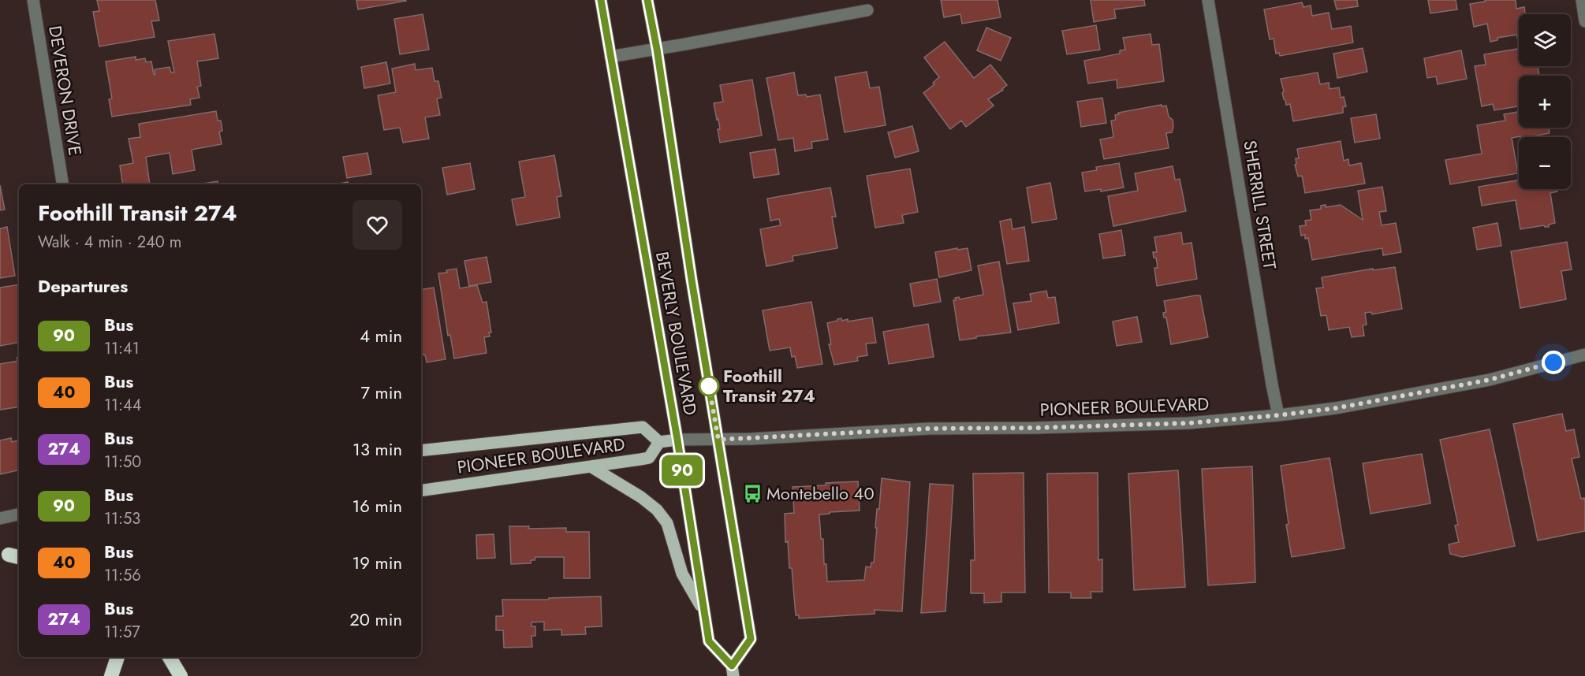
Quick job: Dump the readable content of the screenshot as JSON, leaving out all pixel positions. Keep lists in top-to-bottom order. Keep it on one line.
{"streets":{"main road":["BEVERLY BOULEVARD","PIONEER BOULEVARD"],"street":["DEVERON DRIVE","SHERRILL STREET"]},"crossings":[["SHERRILL STREET","PIONEER BOULEVARD"],["BEVERLY BOULEVARD","PIONEER BOULEVARD"]],"places":{"other":["Foothill Transit 274"],"bus stop":["Montebello 40"]},"lines":["bus line 90"],"page":{"on_map":"90","map_buttons":["+","−"],"heading":[["Foothill Transit 274","Walk · 4 min · 240 m"],"Departures"],"list":[{"mark":"90","name":"Bus","note":"11:41","value":"4 min"},{"mark":"40","name":"Bus","note":"11:44","value":"7 min"},{"mark":"274","name":"Bus","note":"11:50","value":"13 min"},{"mark":"90","name":"Bus","note":"11:53","value":"16 min"},{"mark":"40","name":"Bus","note":"11:56","value":"19 min"},{"mark":"274","name":"Bus","note":"11:57","value":"20 min"}]}}
